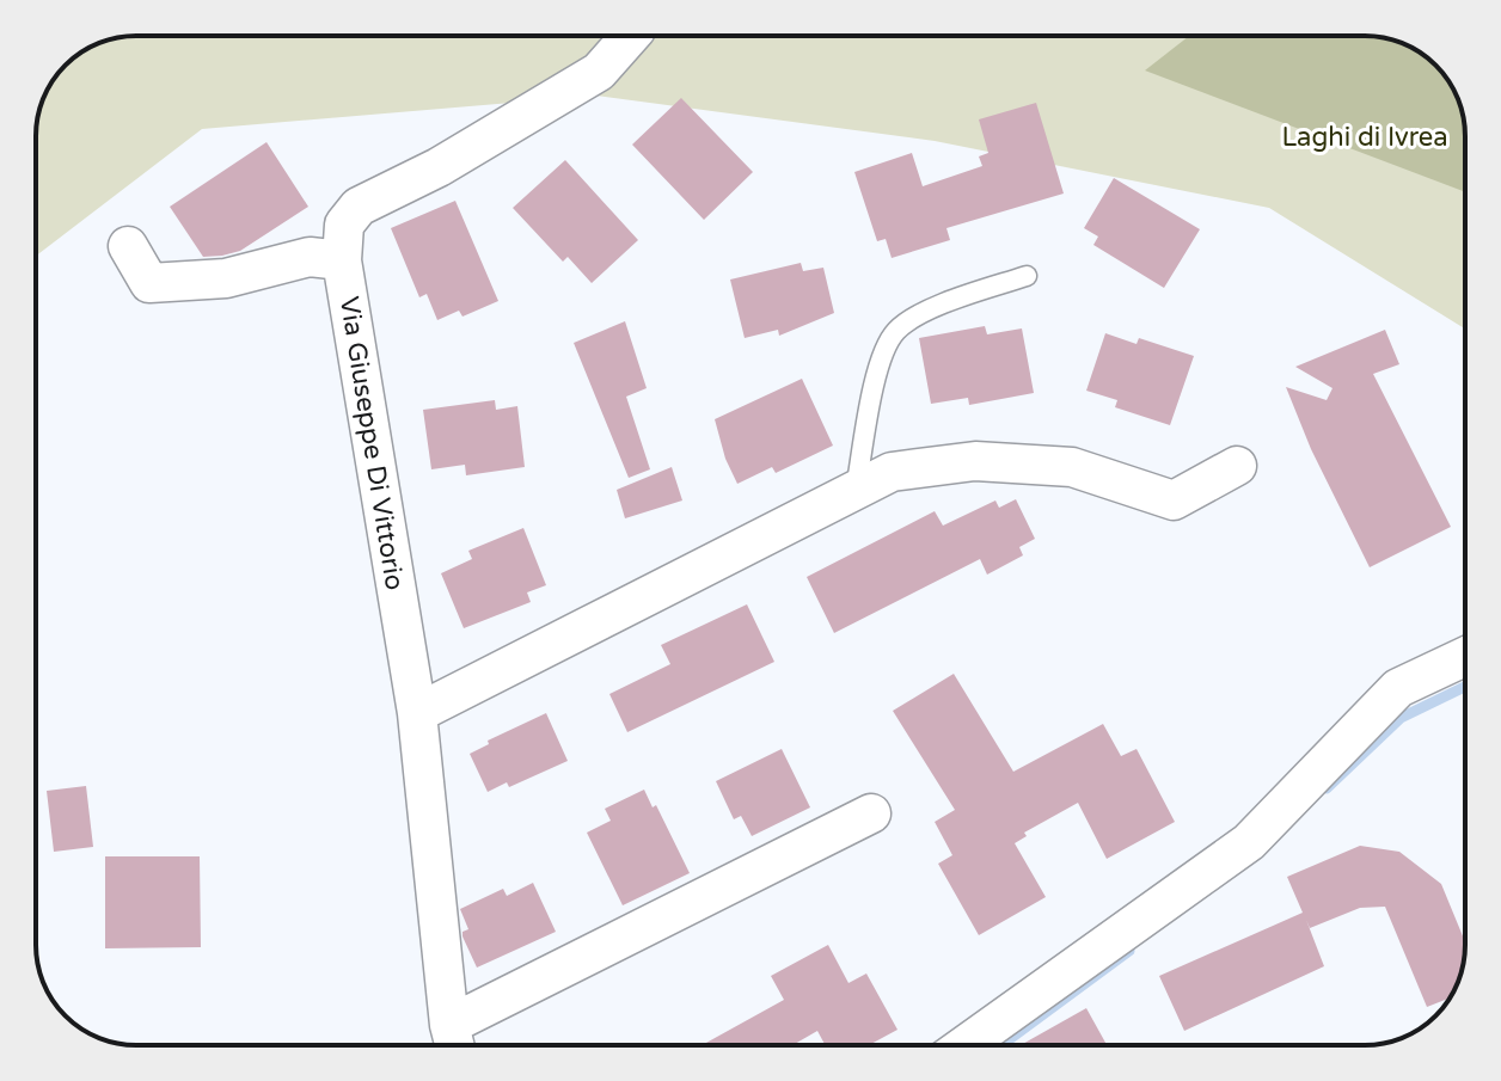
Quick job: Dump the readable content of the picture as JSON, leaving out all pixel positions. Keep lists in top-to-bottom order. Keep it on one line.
{"streets":{"street":["Via Giuseppe Di Vittorio"]},"parks":["Laghi di Ivrea"]}
